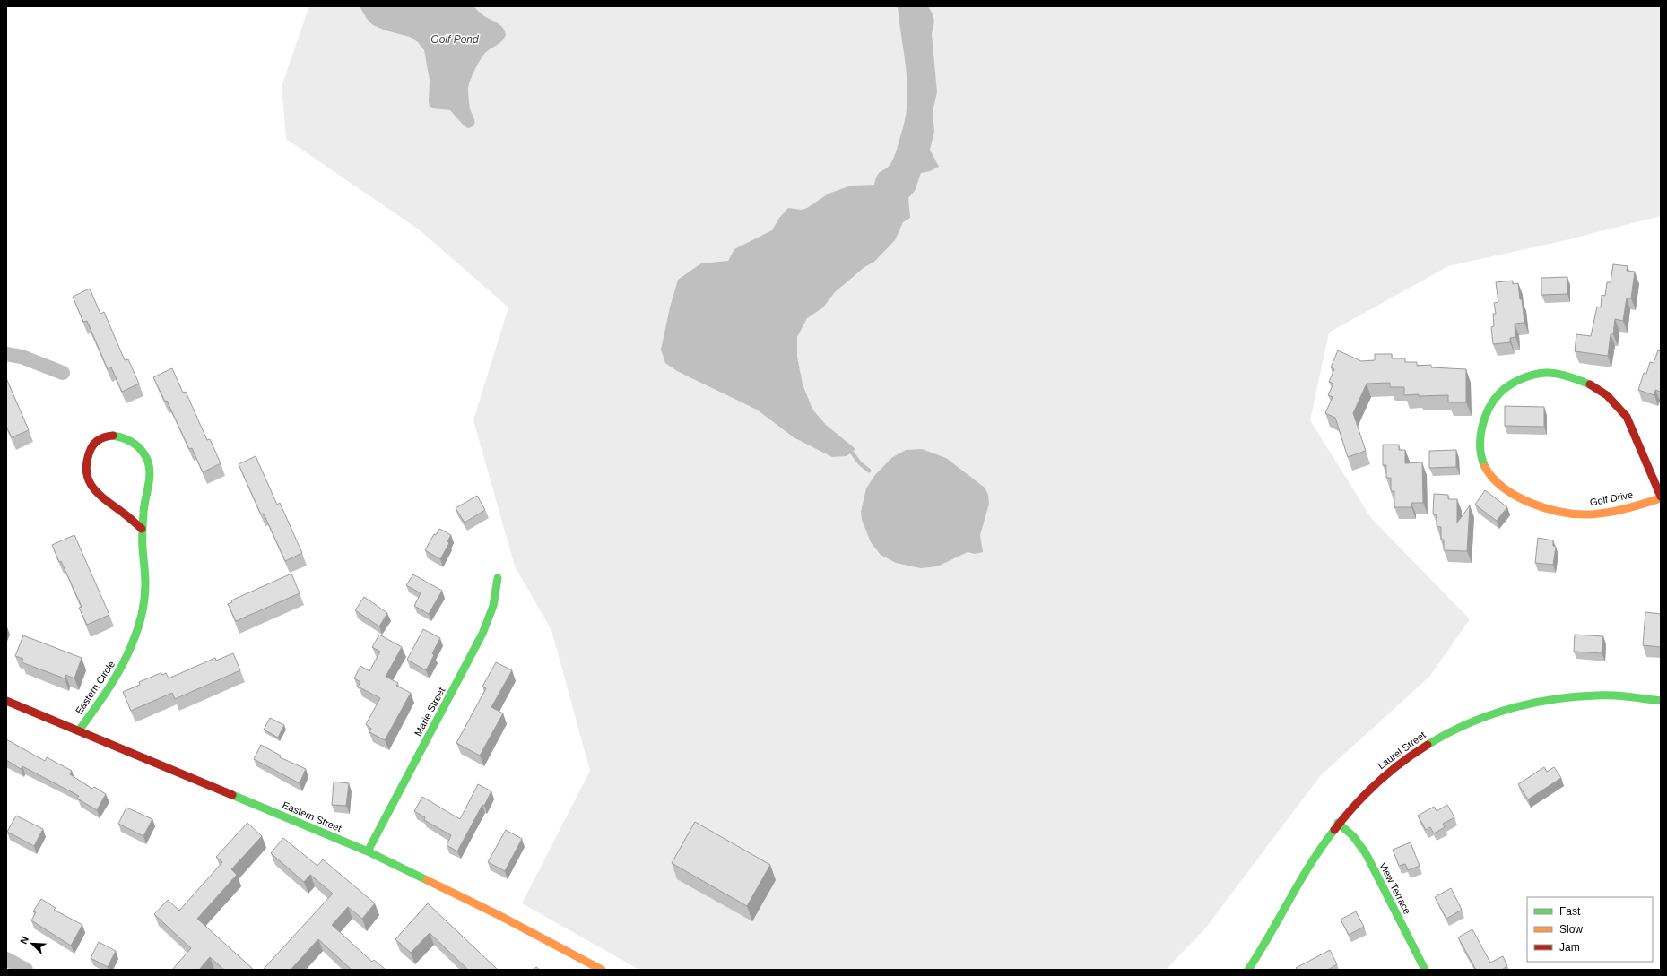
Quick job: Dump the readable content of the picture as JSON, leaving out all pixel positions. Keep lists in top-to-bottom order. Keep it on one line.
{"streets":{"street":["Golf Drive","Eastern Circle","Marie Street","Laurel Street","Eastern Street","View Terrace"]},"crossings":[["Eastern Circle","Eastern Street"],["Marie Street","Eastern Street"],["Laurel Street","View Terrace"]],"water":["Golf Pond"],"legend":["Fast","Slow","Jam"],"north":"top left"}
